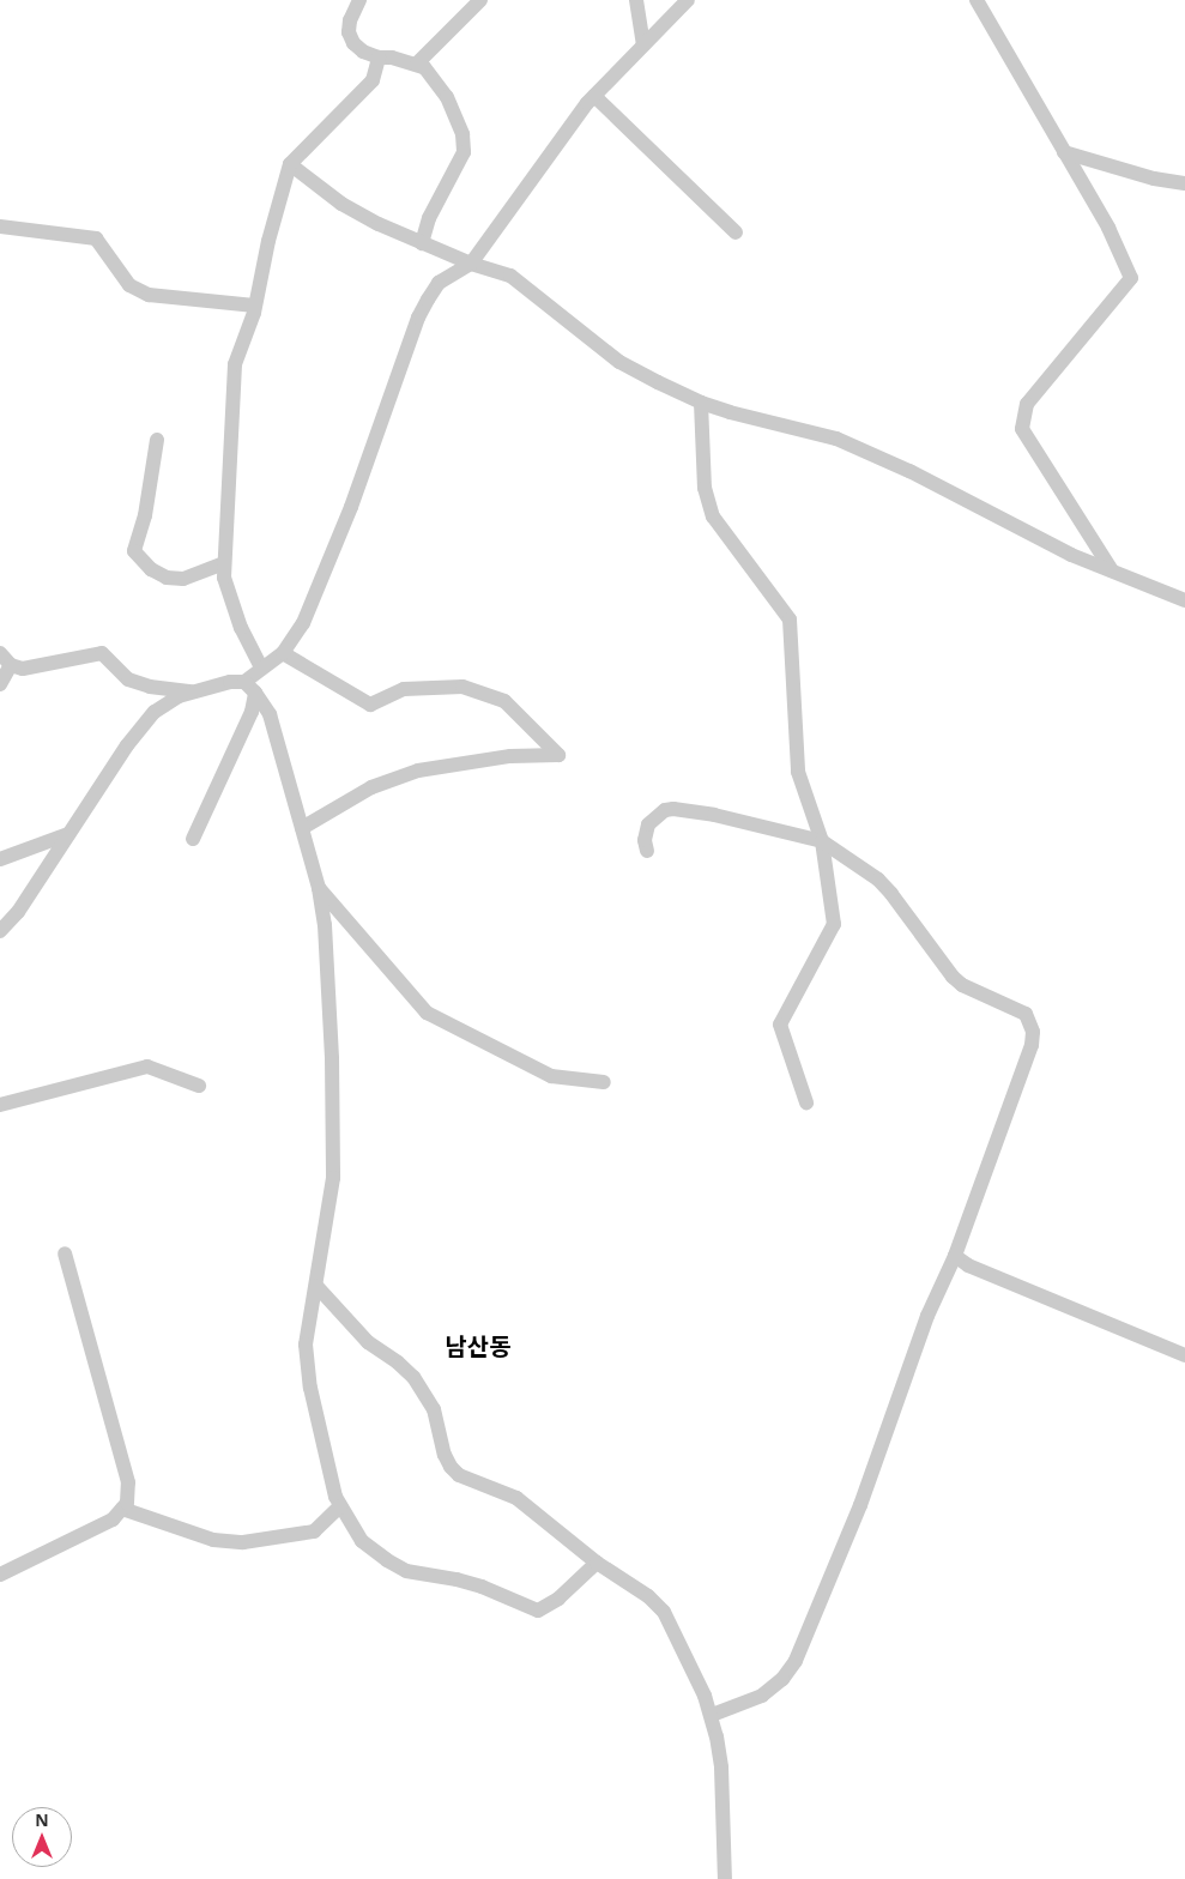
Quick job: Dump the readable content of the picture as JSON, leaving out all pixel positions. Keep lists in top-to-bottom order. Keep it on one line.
{"districts":["남산동"],"north":"top"}
